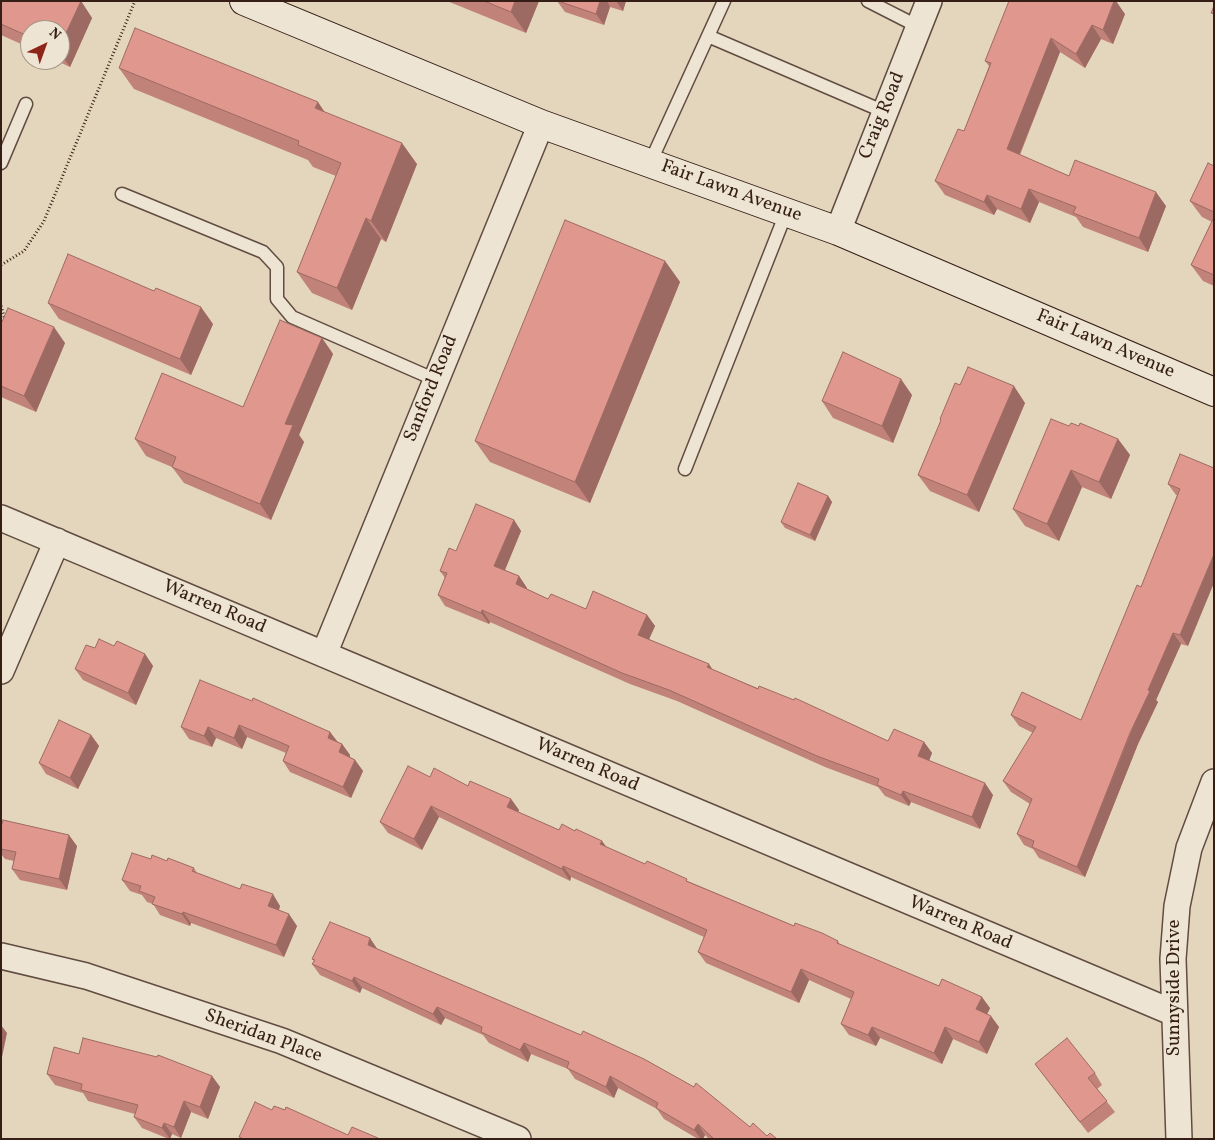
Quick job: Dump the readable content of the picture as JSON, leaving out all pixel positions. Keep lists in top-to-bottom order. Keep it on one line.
{"streets":{"main road":["Fair Lawn Avenue"],"street":["Craig Road","Sanford Road","Warren Road","Sunnyside Drive","Sheridan Place"]},"crossings":[["Craig Road","Fair Lawn Avenue"],["Fair Lawn Avenue","Sanford Road"],["Sanford Road","Warren Road"],["Warren Road","Sunnyside Drive"]],"north":"top right"}
